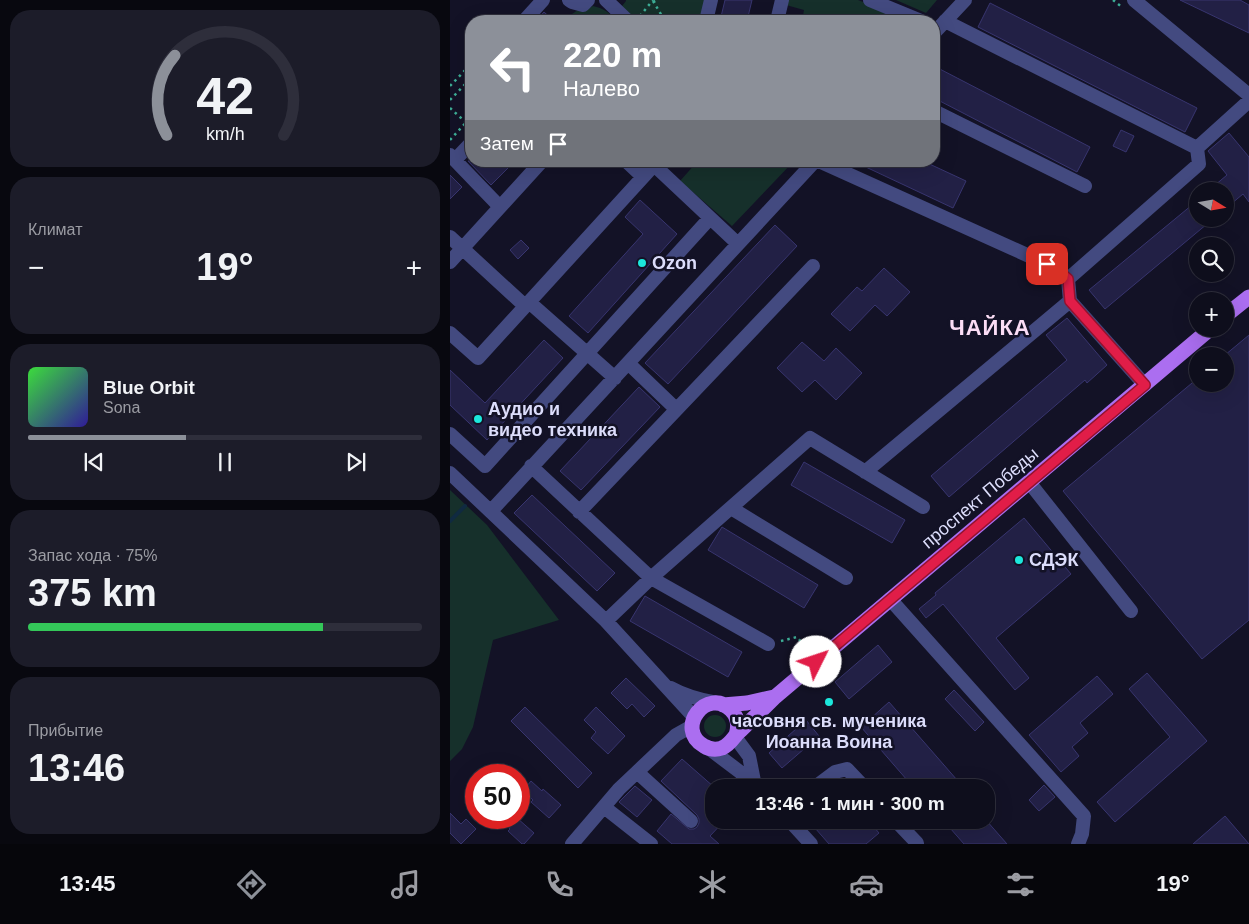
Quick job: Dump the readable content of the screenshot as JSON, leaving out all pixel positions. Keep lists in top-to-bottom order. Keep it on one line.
{"streets":{"main road":["проспект Победы"]},"districts":["ЧАЙКА"],"places":["Ozon","Аудио и видео техника","СДЭК","часовня св. мученика Иоанна Воина"],"north":"right","page":{"turn":["220 m","Налево"],"then":"Затем","tile":["Климат",["Запас хода · 75%","375 km"],["Прибытие","13:46"]],"map_buttons":["+","−"],"heat":["−","19°","+"],"song":["Blue Orbit","Sona"],"limit":"50","trip":"13:46 · 1 мин · 300 m","tabs":["13:45","19°"],"gauge":["42","km/h"]}}
